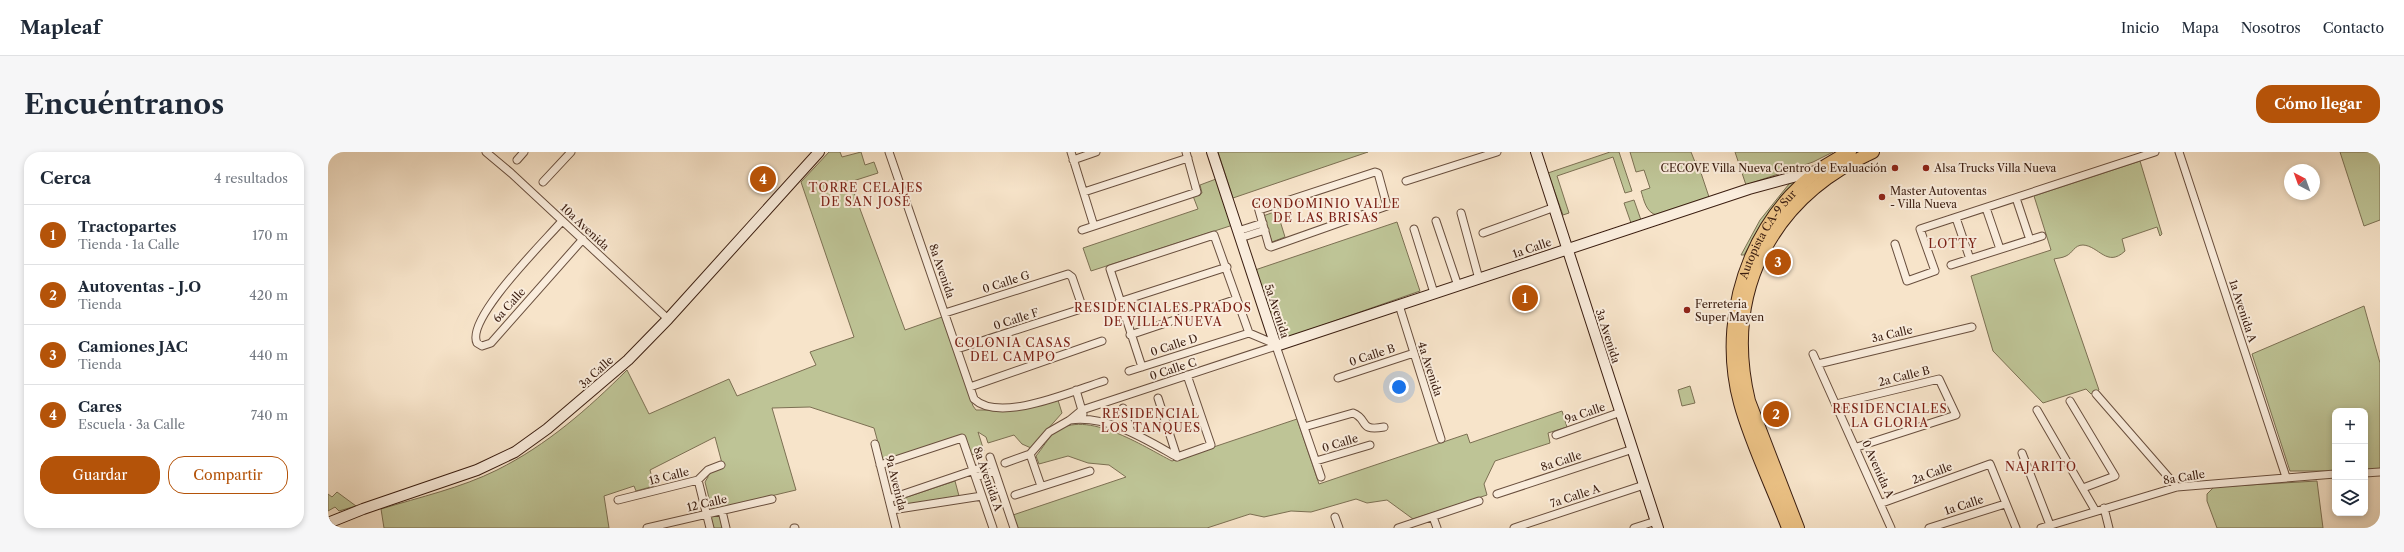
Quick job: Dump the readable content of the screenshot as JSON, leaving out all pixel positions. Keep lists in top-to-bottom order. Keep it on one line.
{"streets":{"highway":["Autopista CA-9 Sur"],"street":["10a Avenida","1a Calle","8a Avenida","0 Calle G","6a Calle","5a Avenida","1a Avenida A","0 Calle F","3a Calle","3a Avenida","0 Calle D","0 Calle B","0 Calle C","4a Avenida","2a Calle B","9a Calle","0 Calle","8a Calle","0 Avenida A","2a Calle","13 Calle","8a Avenida A","9a Avenida","7a Calle A","12 Calle"]},"crossings":[["10a Avenida","6a Calle"],["10a Avenida","3a Calle"],["Autopista CA-9 Sur","1a Calle"],["1a Calle","5a Avenida"],["1a Calle","3a Avenida"],["1a Calle","0 Calle C"],["1a Calle","4a Avenida"],["1a Calle","2a Calle"],["8a Avenida","0 Calle G"],["8a Avenida","0 Calle F"],["0 Calle G","0 Calle F"],["5a Avenida","0 Calle C"],["5a Avenida","0 Calle"],["1a Avenida A","8a Calle"],["3a Calle","0 Avenida A"],["3a Avenida","9a Calle"],["3a Avenida","8a Calle"],["3a Avenida","7a Calle A"],["0 Calle B","4a Avenida"],["2a Calle B","0 Avenida A"],["0 Avenida A","2a Calle"],["8a Avenida A","9a Avenida"]],"districts":["TORRE CELAJES DE SAN JOSÉ","CONDOMINIO VALLE DE LAS BRISAS","LOTTY","RESIDENCIALES PRADOS DE VILLA NUEVA","COLONIA CASAS DEL CAMPO","RESIDENCIALES LA GLORIA","RESIDENCIAL LOS TANQUES","NAJARITO"],"places":["CECOVE Villa Nueva Centro de Evaluación","Alsa Trucks Villa Nueva","Master Autoventas - Villa Nueva","Ferreteria Super Mayen"],"north":"top left","page":{"header":"Mapleaf","nav":["Inicio","Mapa","Nosotros","Contacto"],"buttons":["Cómo llegar",["Guardar","Compartir"]],"title":"Encuéntranos","heading":["Cerca","4 resultados"],"pins":["4","3","1","2"],"list":[{"mark":"1","name":"Tractopartes","note":"Tienda · 1a Calle","value":"170 m"},{"mark":"2","name":"Autoventas - J.O","note":"Tienda","value":"420 m"},{"mark":"3","name":"Camiones JAC","note":"Tienda","value":"440 m"},{"mark":"4","name":"Cares","note":"Escuela · 3a Calle","value":"740 m"}],"map_buttons":["+","−"]}}
